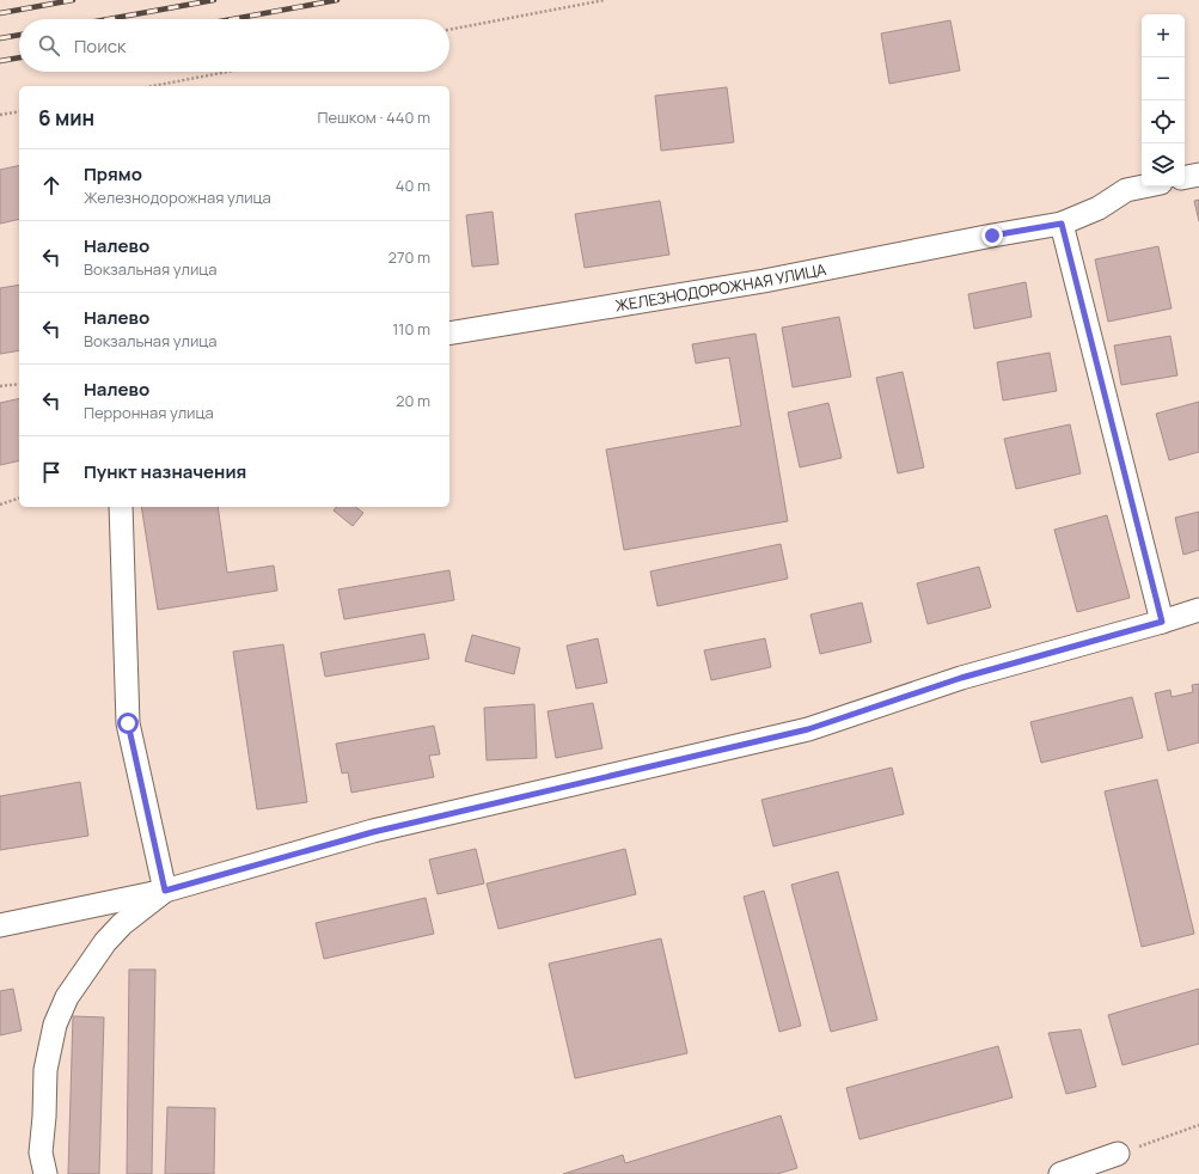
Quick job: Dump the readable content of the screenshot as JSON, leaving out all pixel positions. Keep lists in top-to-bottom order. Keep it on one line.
{"streets":{"street":["ЖЕЛЕЗНОДОРОЖНАЯ УЛИЦА"]},"page":{"map_buttons":["+","−"],"search":"Поиск","heading":["6 мин","Пешком · 440 m"],"list":[["Прямо","Железнодорожная улица","40 m"],["Налево","Вокзальная улица","270 m"],["Налево","Вокзальная улица","110 m"],["Налево","Перронная улица","20 m"],"Пункт назначения"]}}
